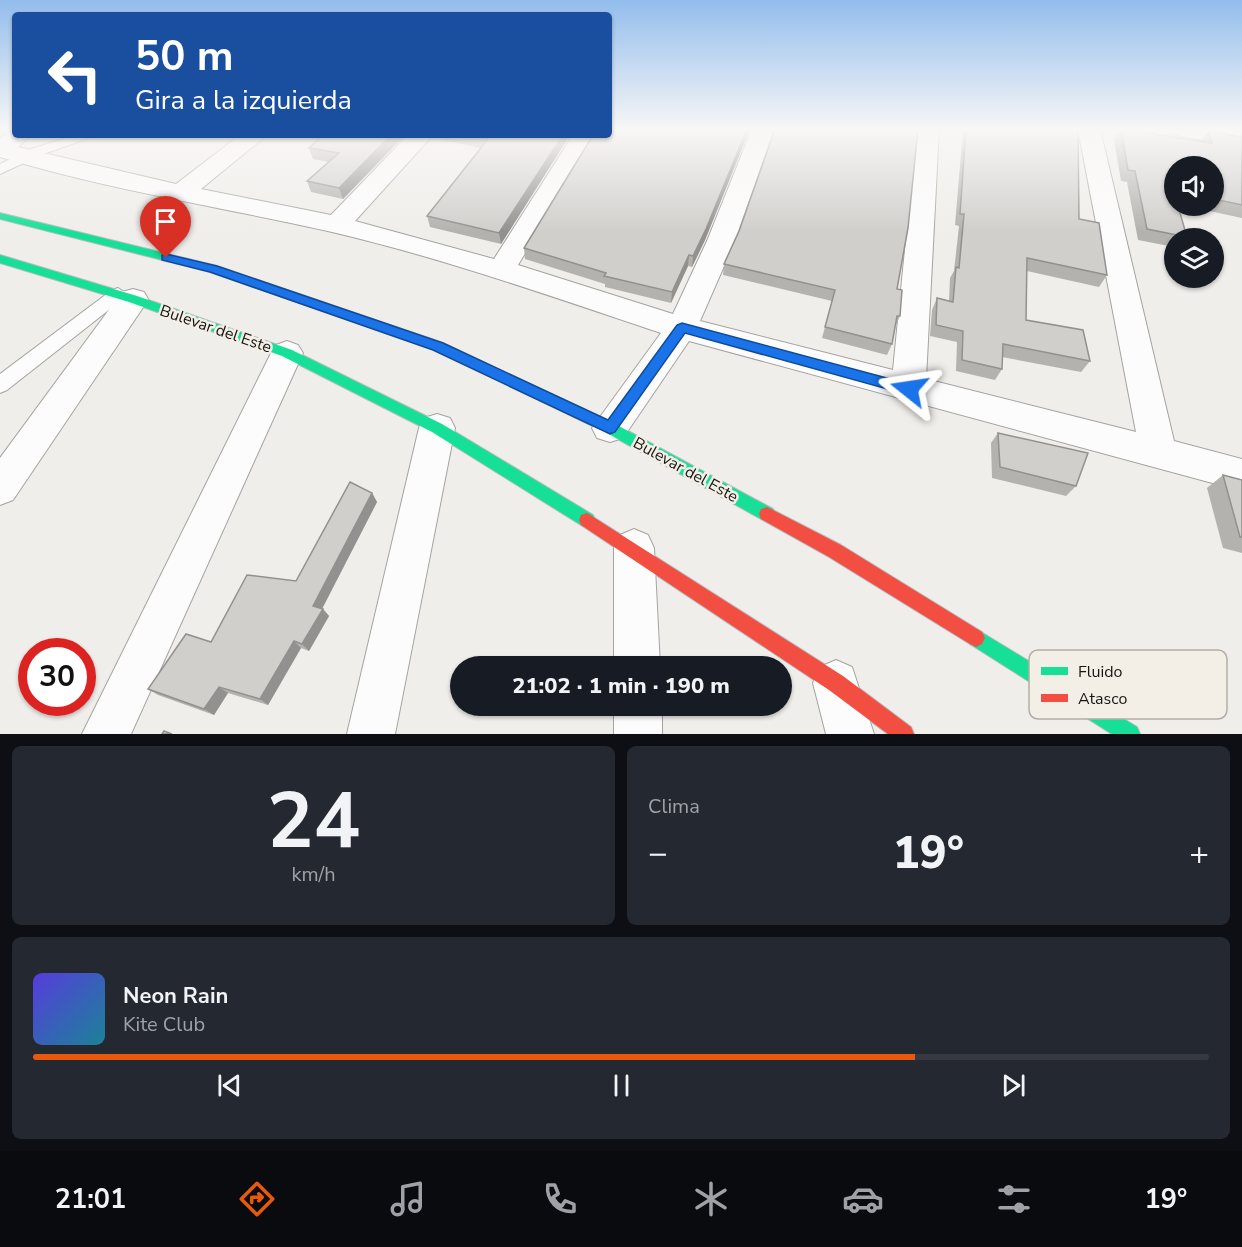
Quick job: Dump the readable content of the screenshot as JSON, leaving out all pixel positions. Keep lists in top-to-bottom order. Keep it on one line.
{"streets":{"highway":["Bulevar del Este"]},"legend":["Fluido","Atasco"],"page":{"turn":["50 m","Gira a la izquierda"],"limit":"30","trip":"21:02 · 1 min · 190 m","tile":[["24","km/h"],"Clima"],"heat":["−","19°","+"],"song":["Neon Rain","Kite Club"],"tabs":["21:01","19°"]}}
